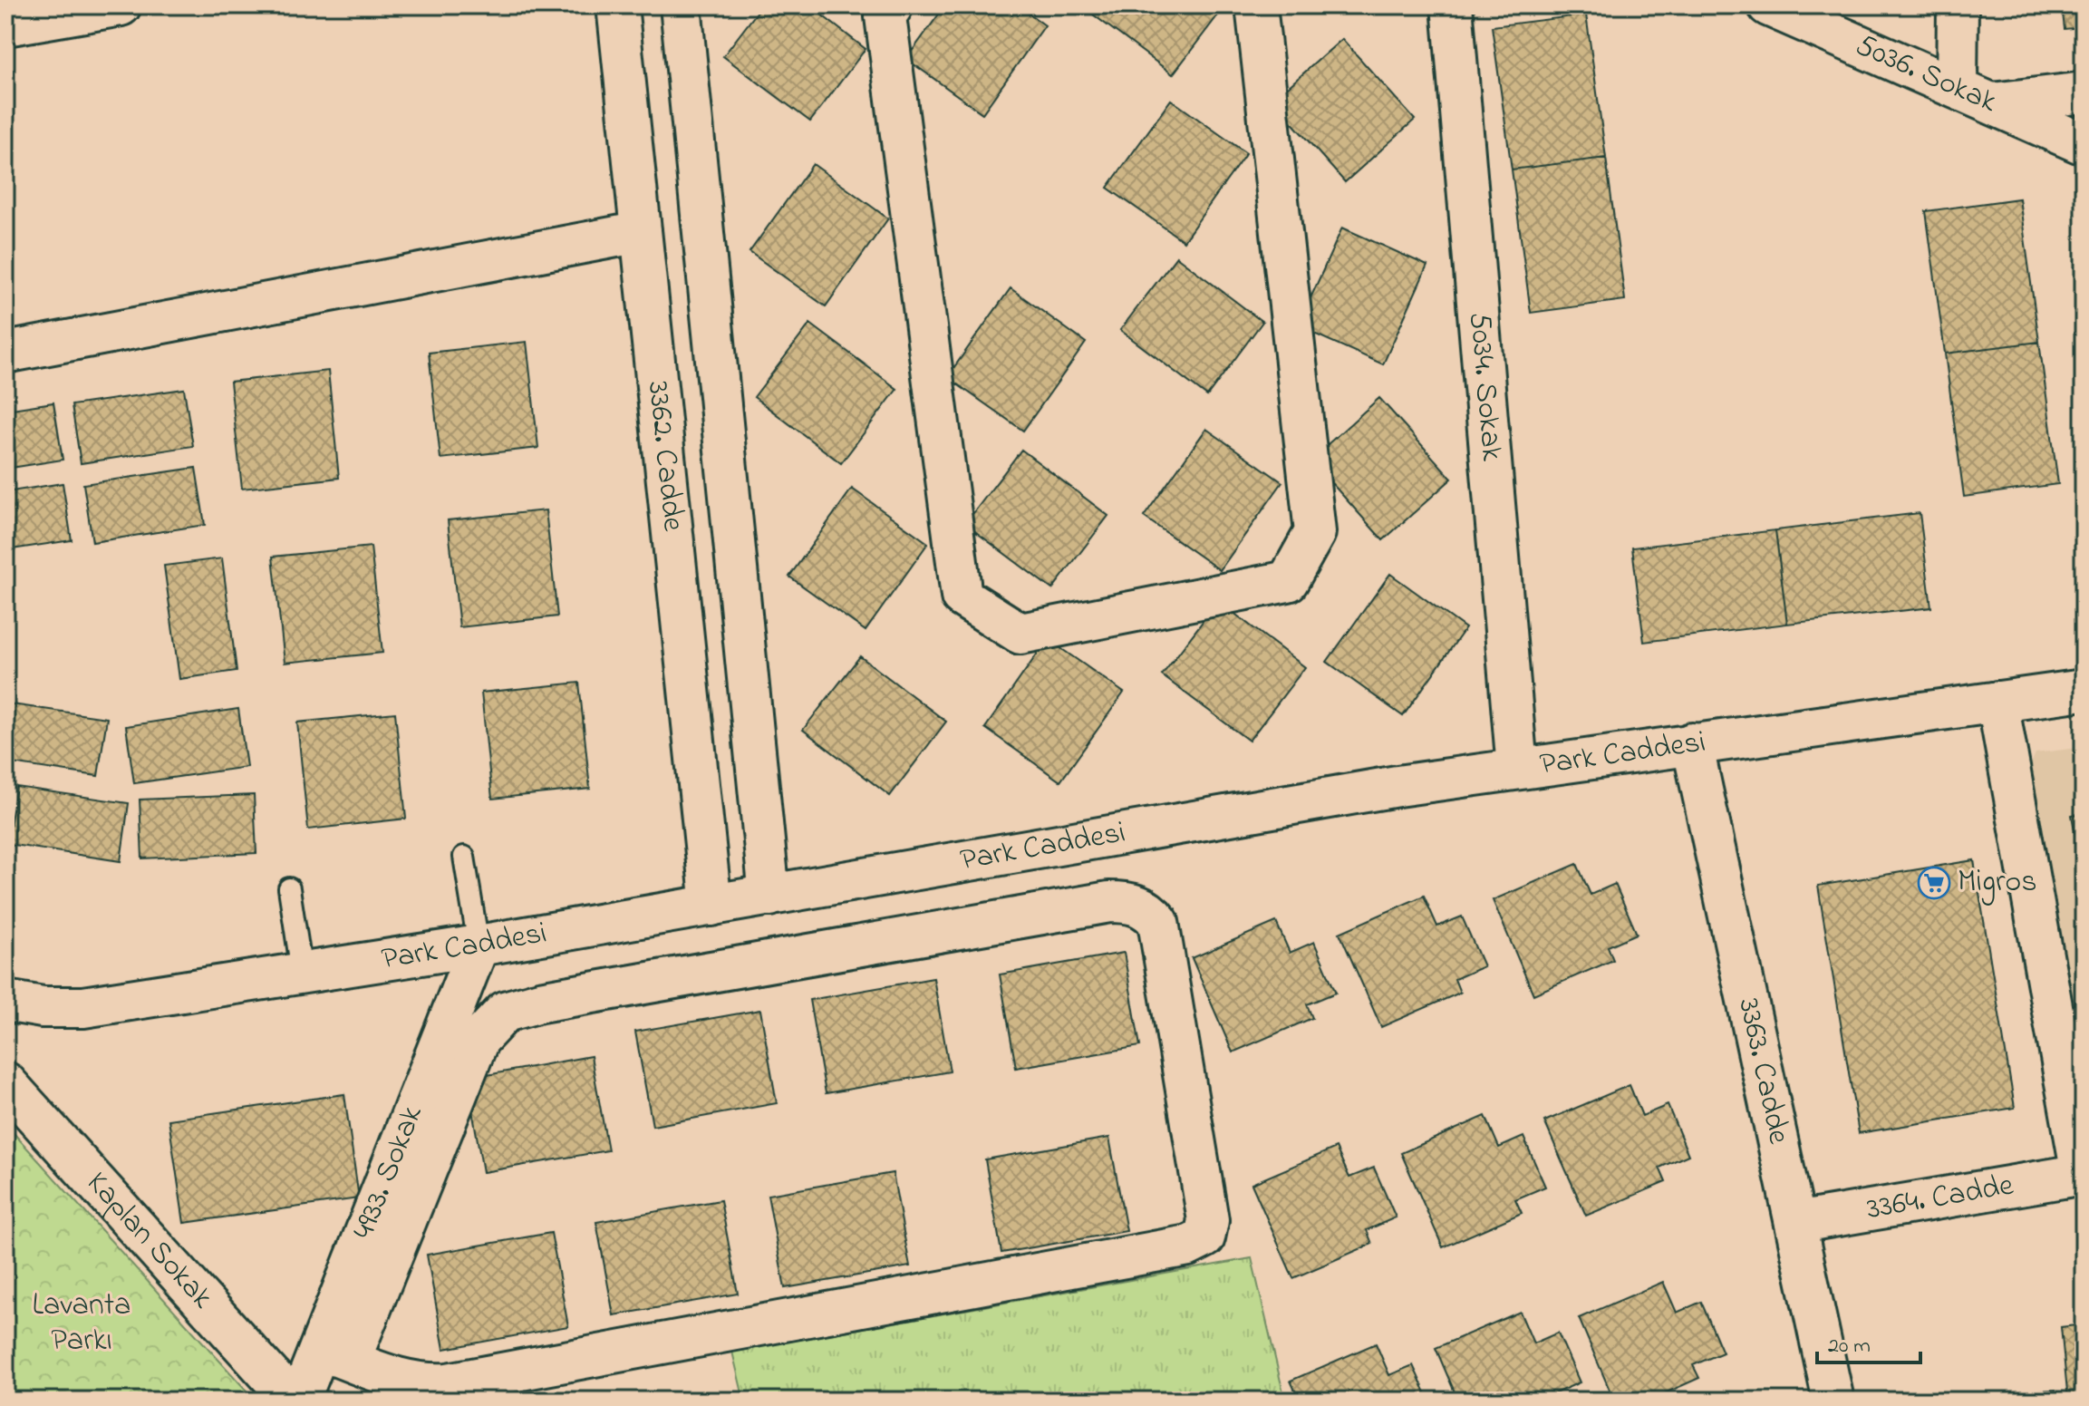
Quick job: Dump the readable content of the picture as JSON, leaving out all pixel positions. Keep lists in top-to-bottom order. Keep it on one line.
{"streets":{"street":["5036. Sokak","5034. Sokak","3362. Cadde","Park Caddesi","3363. Cadde","4933. Sokak","3364. Cadde","Kaplan Sokak"]},"crossings":[["5034. Sokak","Park Caddesi"],["3362. Cadde","Park Caddesi"],["Park Caddesi","3363. Cadde"],["Park Caddesi","4933. Sokak"],["3363. Cadde","3364. Cadde"]],"parks":["Lavanta Parkı"],"places":{"supermarket":["Migros"]},"scale_bar":"20 m"}
